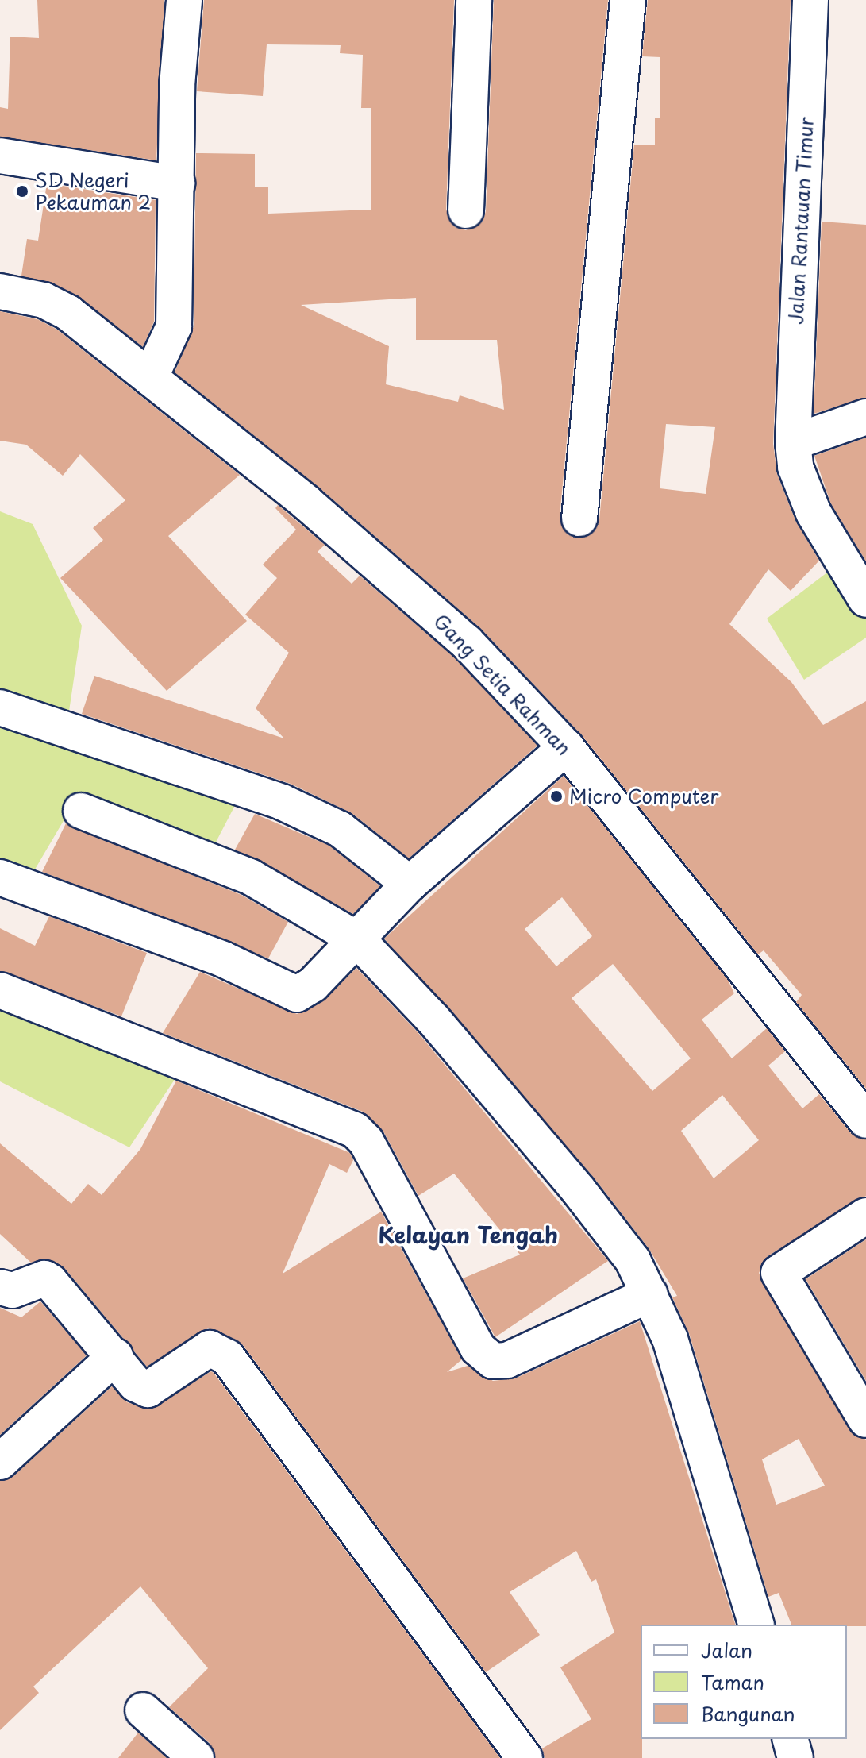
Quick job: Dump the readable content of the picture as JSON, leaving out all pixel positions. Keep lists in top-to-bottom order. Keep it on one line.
{"streets":{"street":["Jalan Rantauan Timur","Gang Setia Rahman"]},"districts":["Kelayan Tengah"],"places":["SD Negeri Pekauman 2","Micro Computer"],"legend":["Jalan","Taman","Bangunan"]}
